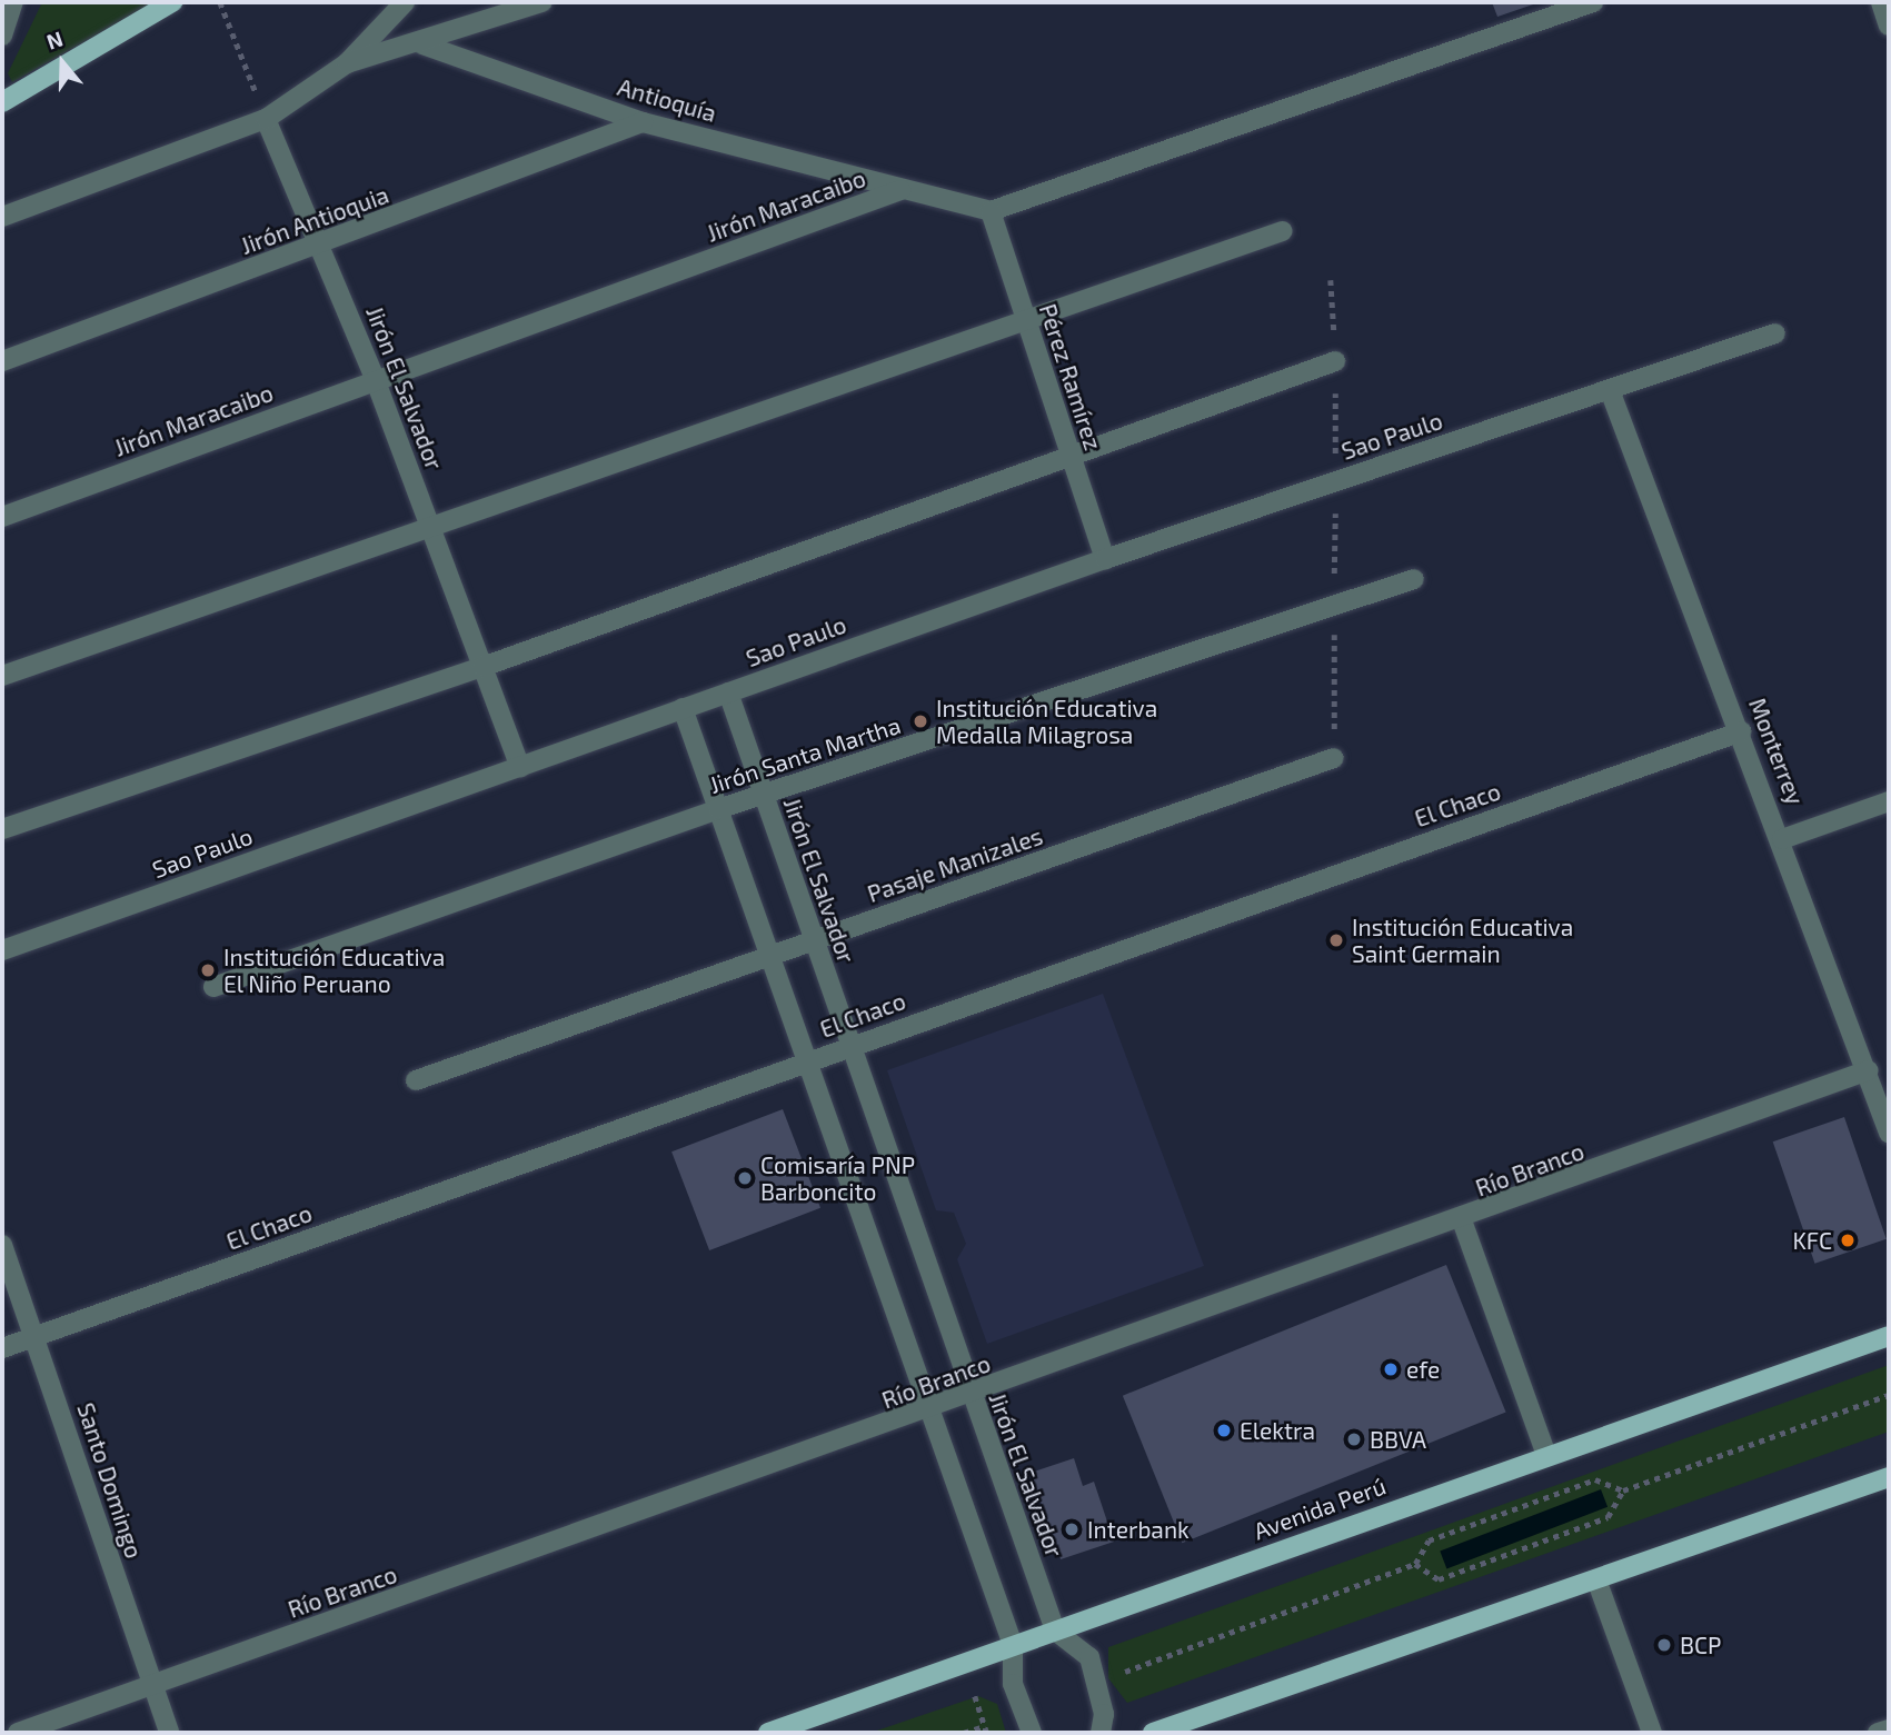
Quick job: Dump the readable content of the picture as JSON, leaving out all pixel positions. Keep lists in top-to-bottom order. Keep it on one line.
{"streets":{"main road":["Avenida Perú"],"street":["Antioquía","Jirón Maracaibo","Jirón Antioquia","Pérez Ramírez","Jirón El Salvador","Sao Paulo","Monterrey","Jirón Santa Martha","El Chaco","Pasaje Manizales","Río Branco","Santo Domingo"]},"crossings":[["Antioquía","Jirón Maracaibo"],["Antioquía","Jirón Antioquia"],["Jirón Maracaibo","Pérez Ramírez"],["Jirón Maracaibo","Jirón El Salvador"],["Jirón Antioquia","Jirón El Salvador"],["Pérez Ramírez","Sao Paulo"],["Jirón El Salvador","Sao Paulo"],["Jirón El Salvador","Jirón Santa Martha"],["Jirón El Salvador","El Chaco"],["Jirón El Salvador","Pasaje Manizales"],["Jirón El Salvador","Río Branco"],["Jirón El Salvador","Avenida Perú"],["Sao Paulo","Monterrey"],["Monterrey","El Chaco"],["Monterrey","Río Branco"],["El Chaco","Santo Domingo"],["Río Branco","Santo Domingo"]],"places":["Institución Educativa Medalla Milagrosa","Institución Educativa Saint Germain","Institución Educativa El Niño Peruano","Comisaría PNP Barboncito","KFC","efe","Elektra","BBVA","Interbank","BCP"],"north":"top"}
